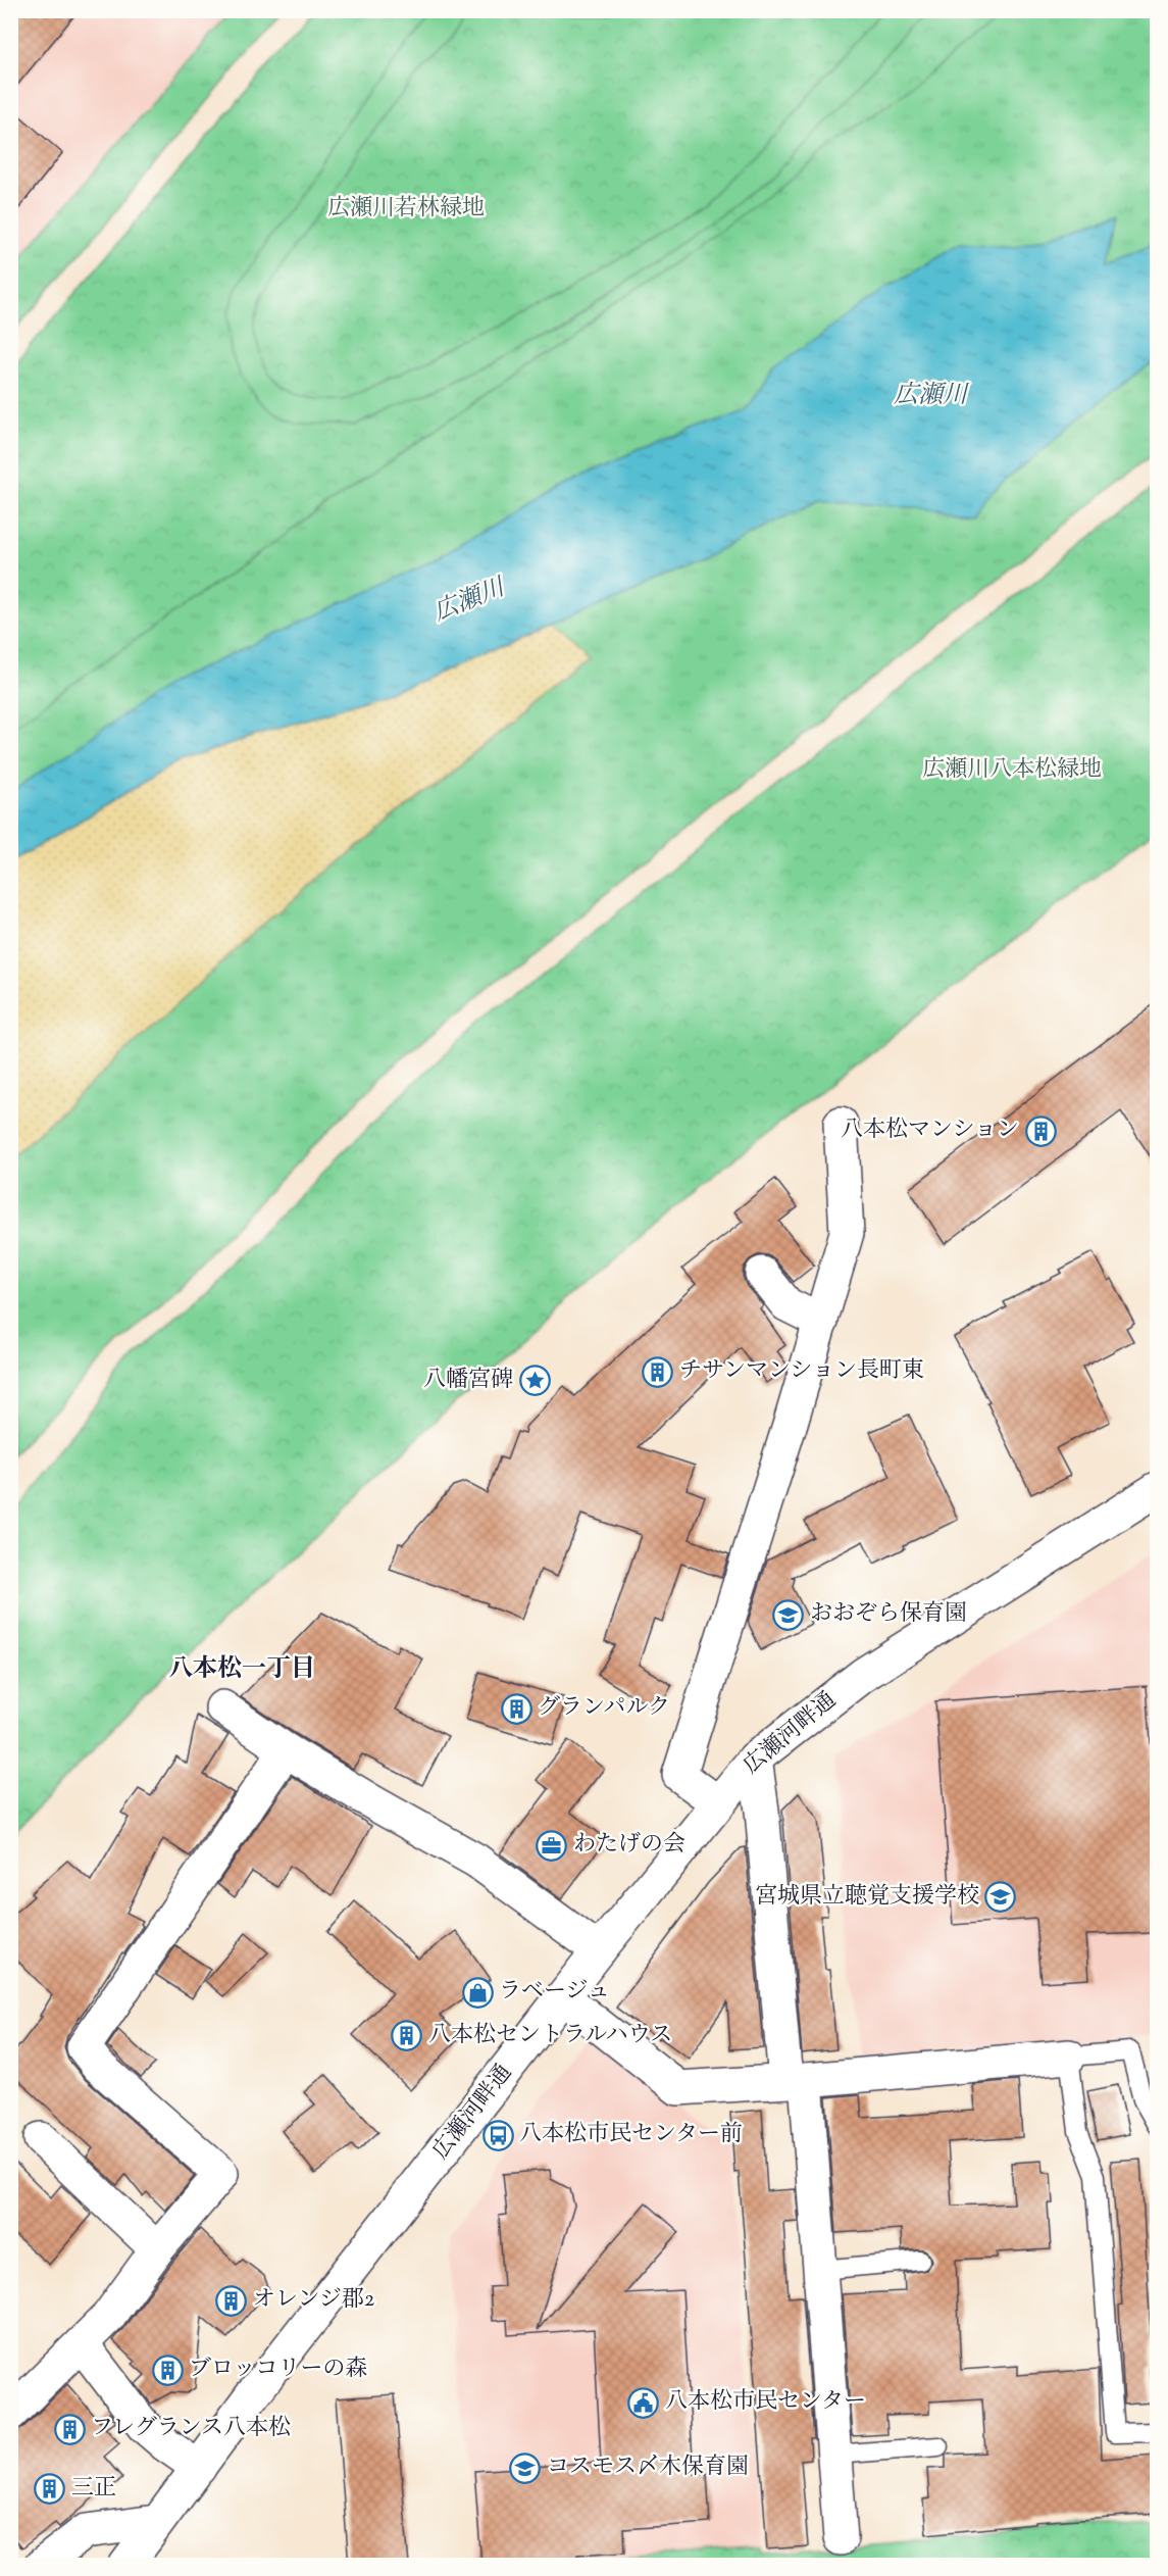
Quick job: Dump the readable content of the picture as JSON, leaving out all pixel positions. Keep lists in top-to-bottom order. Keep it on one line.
{"streets":{"street":["広瀬河畔通"]},"districts":["八本松一丁目"],"water":["広瀬川"],"parks":["広瀬川若林緑地","広瀬川八本松緑地"],"places":{"building":["八本松マンション","チサンマンション長町東","グランパルク","八本松セントラルハウス","オレンジ郡2","ブロッコリーの森","フレグランス八本松","三正"],"place":["八幡宮碑"],"school or university":["おおぞら保育園","宮城県立聴覚支援学校","コスモス〆木保育園"],"office":["わたげの会"],"shop":["ラベージュ"],"bus stop":["八本松市民センター前"],"public building":["八本松市民センター"]}}
